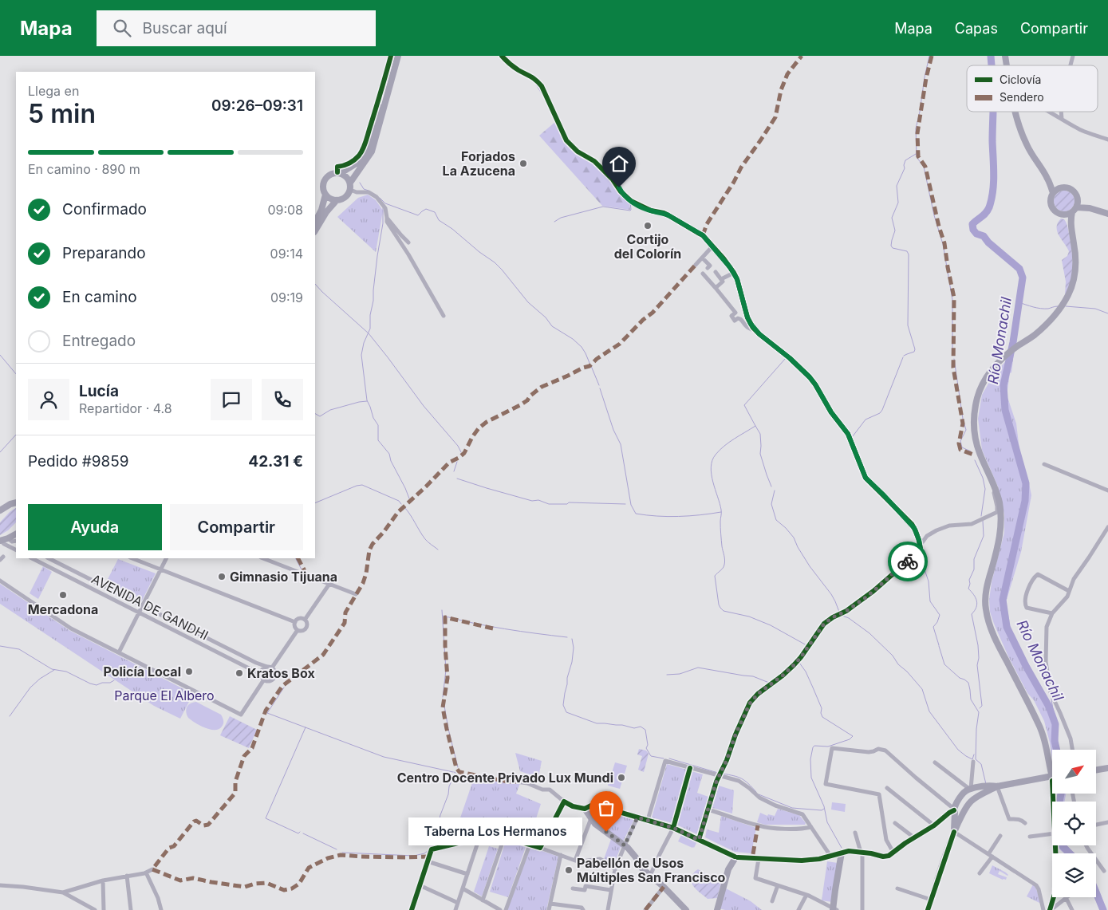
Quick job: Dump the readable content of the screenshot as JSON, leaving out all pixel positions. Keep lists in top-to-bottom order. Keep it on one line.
{"streets":{"street":["AVENIDA DE GANDHI"]},"water":["Río Monachil"],"parks":["Parque El Albero"],"places":["Forjados La Azucena","Cortijo del Colorín","Gimnasio Tijuana","Mercadona","Policía Local","Kratos Box","Centro Docente Privado Lux Mundi","Taberna Los Hermanos","Pabellón de Usos Múltiples San Francisco"],"legend":["Ciclovía","Sendero"],"north":"top right","page":{"header":"Mapa","search":"Buscar aquí","nav":["Mapa","Capas","Compartir"],"heading":["5 min","Llega en","09:26–09:31"],"panel":["Lucía","Repartidor · 4.8","Pedido #9859","42.31 €"],"bar":"En camino · 890 m","list":[["Confirmado","09:08"],["Preparando","09:14"],["En camino","09:19"],"Entregado"],"buttons":["Ayuda","Compartir"],"bubble":"Taberna Los Hermanos"}}
